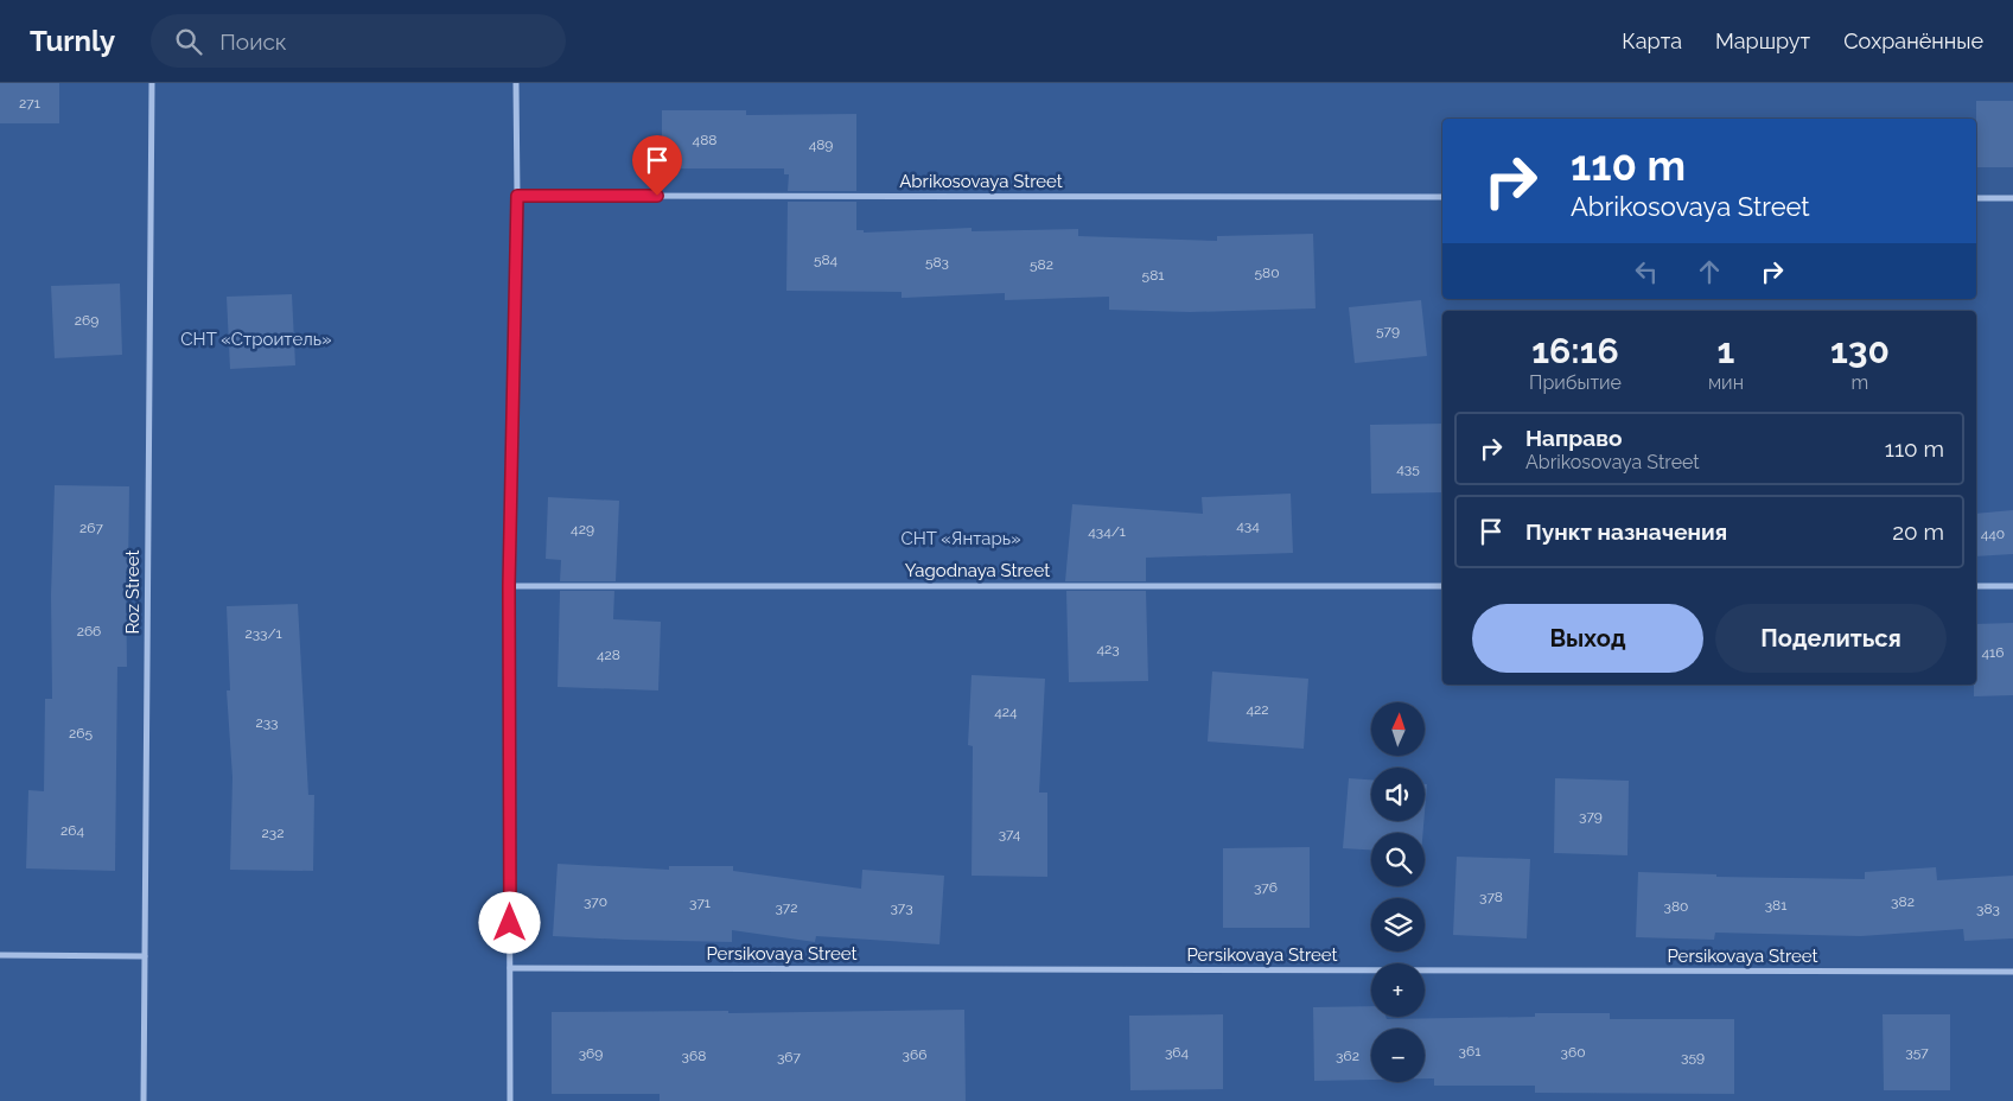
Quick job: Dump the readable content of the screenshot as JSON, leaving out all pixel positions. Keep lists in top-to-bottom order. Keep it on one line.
{"streets":{"street":["Abrikosovaya Street","Yagodnaya Street","Roz Street","Persikovaya Street"]},"parks":["СНТ «Строитель»","СНТ «Янтарь»"],"house_numbers":["271","488","489","584","583","582","580","581","269","579","435","434","267","429","434/1","440","266","233/1","423","416","428","422","424","233","265","379","264","232","374","376","378","370","382","371","381","380","372","373","383","361","364","360","357","369","366","368","362","367","359"],"north":"top","page":{"header":"Turnly","search":"Поиск","nav":["Карта","Маршрут","Сохранённые"],"turn":["110 m","Abrikosovaya Street"],"eta":["16:16","Прибытие","1","мин","130","m"],"list":[{"name":"Направо","note":"Abrikosovaya Street","value":"110 m"},{"name":"Пункт назначения","value":"20 m"}],"buttons":["Выход","Поделиться"],"map_buttons":["+","−"]}}
